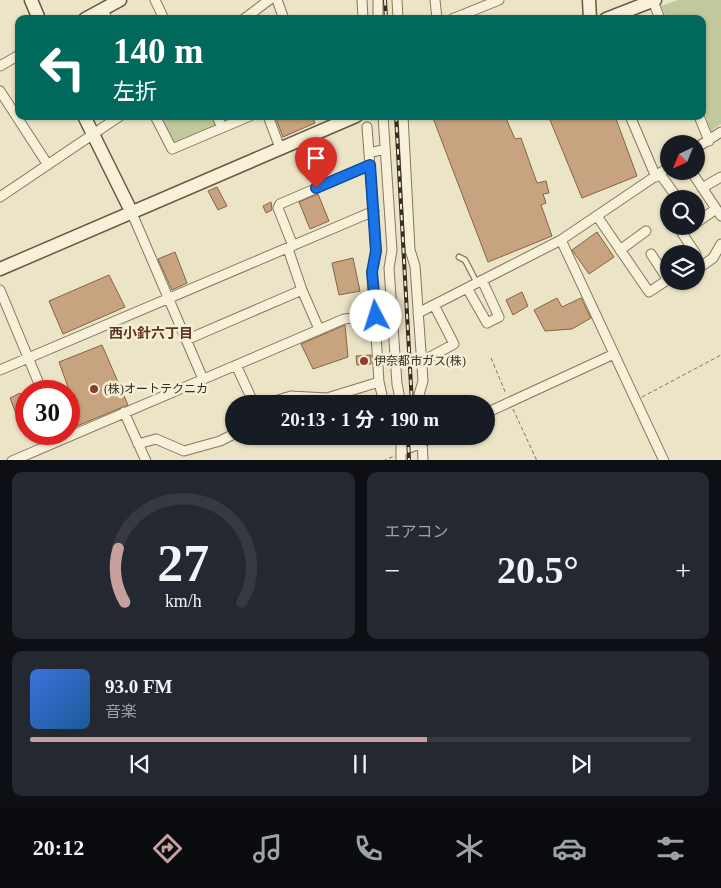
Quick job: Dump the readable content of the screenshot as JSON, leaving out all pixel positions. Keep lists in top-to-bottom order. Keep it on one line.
{"districts":["西小針六丁目"],"places":["伊奈都市ガス(株)","(株)オートテクニカ"],"north":"bottom left","page":{"turn":["140 m","左折"],"limit":"30","trip":"20:13 · 1 分 · 190 m","tile":"エアコン","heat":["−","20.5°","+"],"song":["93.0 FM","音楽"],"tabs":"20:12","gauge":["27","km/h"]}}
